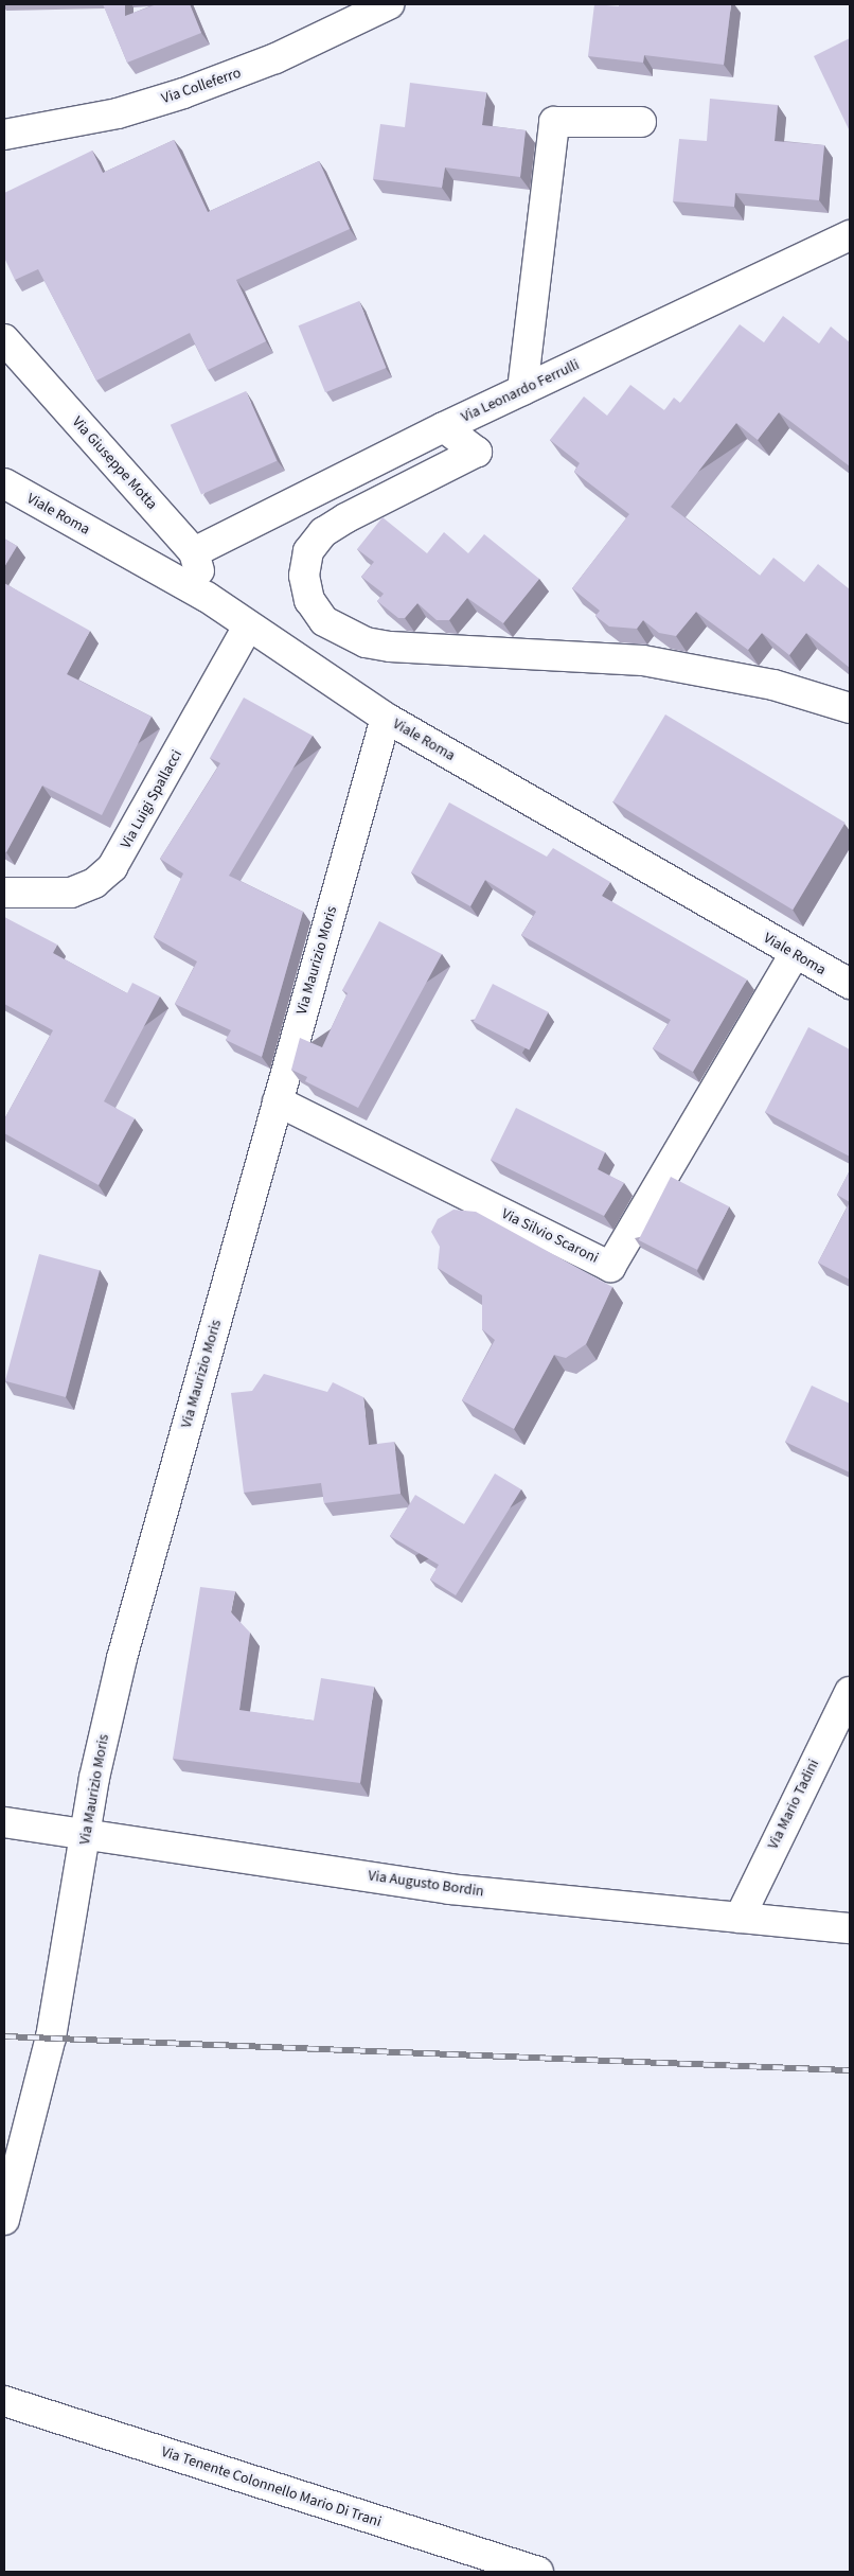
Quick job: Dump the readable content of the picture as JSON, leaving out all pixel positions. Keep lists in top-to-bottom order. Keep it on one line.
{"streets":{"street":["Via Colleferro","Via Leonardo Ferrulli","Via Giuseppe Motta","Viale Roma","Via Luigi Spallacci","Via Maurizio Moris","Via Silvio Scaroni","Via Mario Tadini","Via Augusto Bordin","Via Tenente Colonnello Mario Di Trani"]},"crossings":[["Via Leonardo Ferrulli","Via Giuseppe Motta"],["Via Giuseppe Motta","Viale Roma"],["Viale Roma","Via Luigi Spallacci"],["Viale Roma","Via Maurizio Moris"],["Viale Roma","Via Silvio Scaroni"],["Via Maurizio Moris","Via Silvio Scaroni"],["Via Maurizio Moris","Via Augusto Bordin"],["Via Mario Tadini","Via Augusto Bordin"]]}
